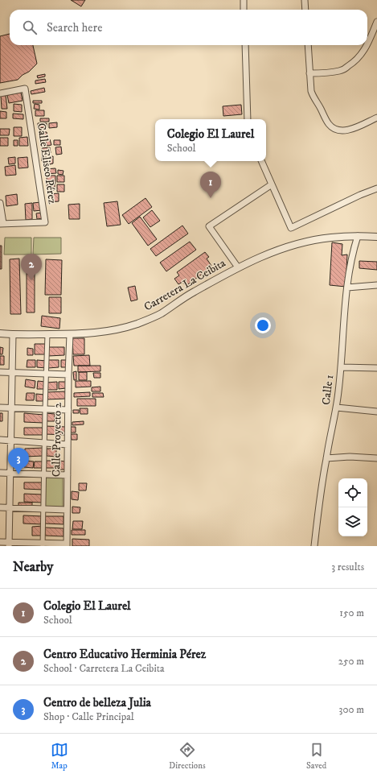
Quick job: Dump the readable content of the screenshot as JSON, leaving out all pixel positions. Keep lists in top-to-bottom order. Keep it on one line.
{"streets":{"street":["Calle Eliseo Pérez","Carretera La Ceibita","Calle 1","Calle Proyecto 2"]},"crossings":[["Carretera La Ceibita","Calle 1"],["Carretera La Ceibita","Calle Proyecto 2"]],"page":{"search":"Search here","popup":["Colegio El Laurel","School"],"pins":["1","2","3"],"heading":["Nearby","3 results"],"list":[{"mark":"1","name":"Colegio El Laurel","note":"School","value":"150 m"},{"mark":"2","name":"Centro Educativo Herminia Pérez","note":"School · Carretera La Ceibita","value":"250 m"},{"mark":"3","name":"Centro de belleza Julia","note":"Shop · Calle Principal","value":"300 m"}],"nav":["Map","Directions","Saved"]}}
